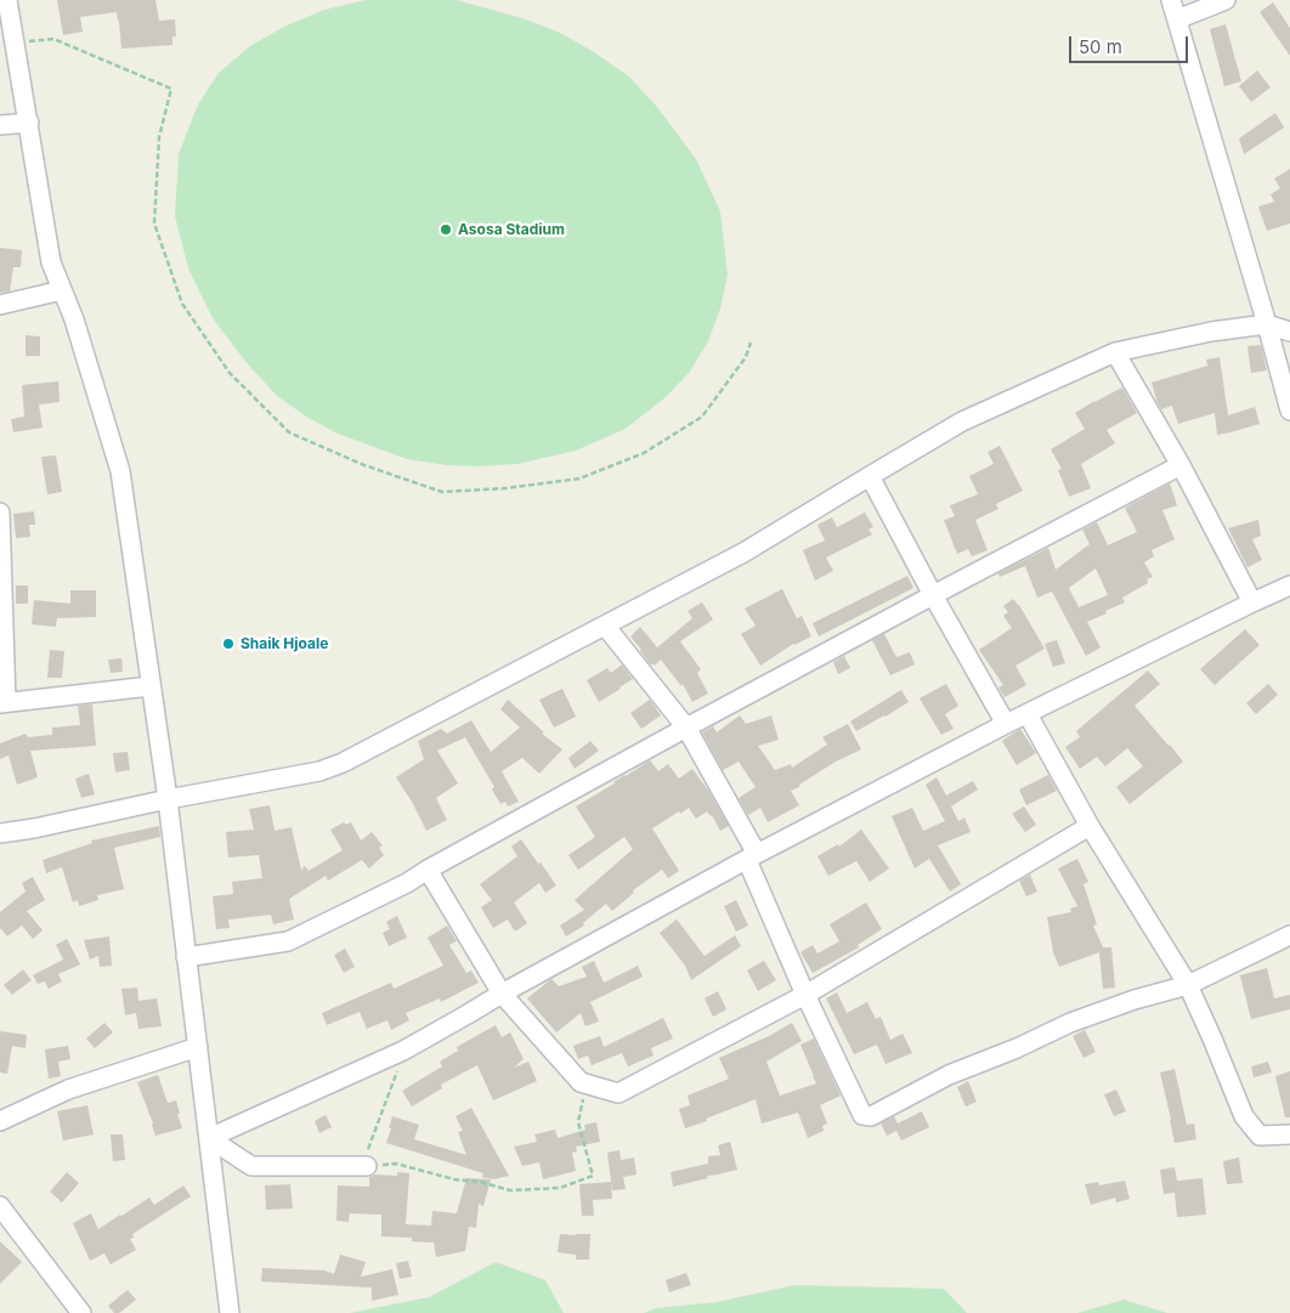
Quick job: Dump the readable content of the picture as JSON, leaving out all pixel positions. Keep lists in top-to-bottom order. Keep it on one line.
{"places":["Asosa Stadium","Shaik Hjoale"],"scale_bar":"50 m"}
